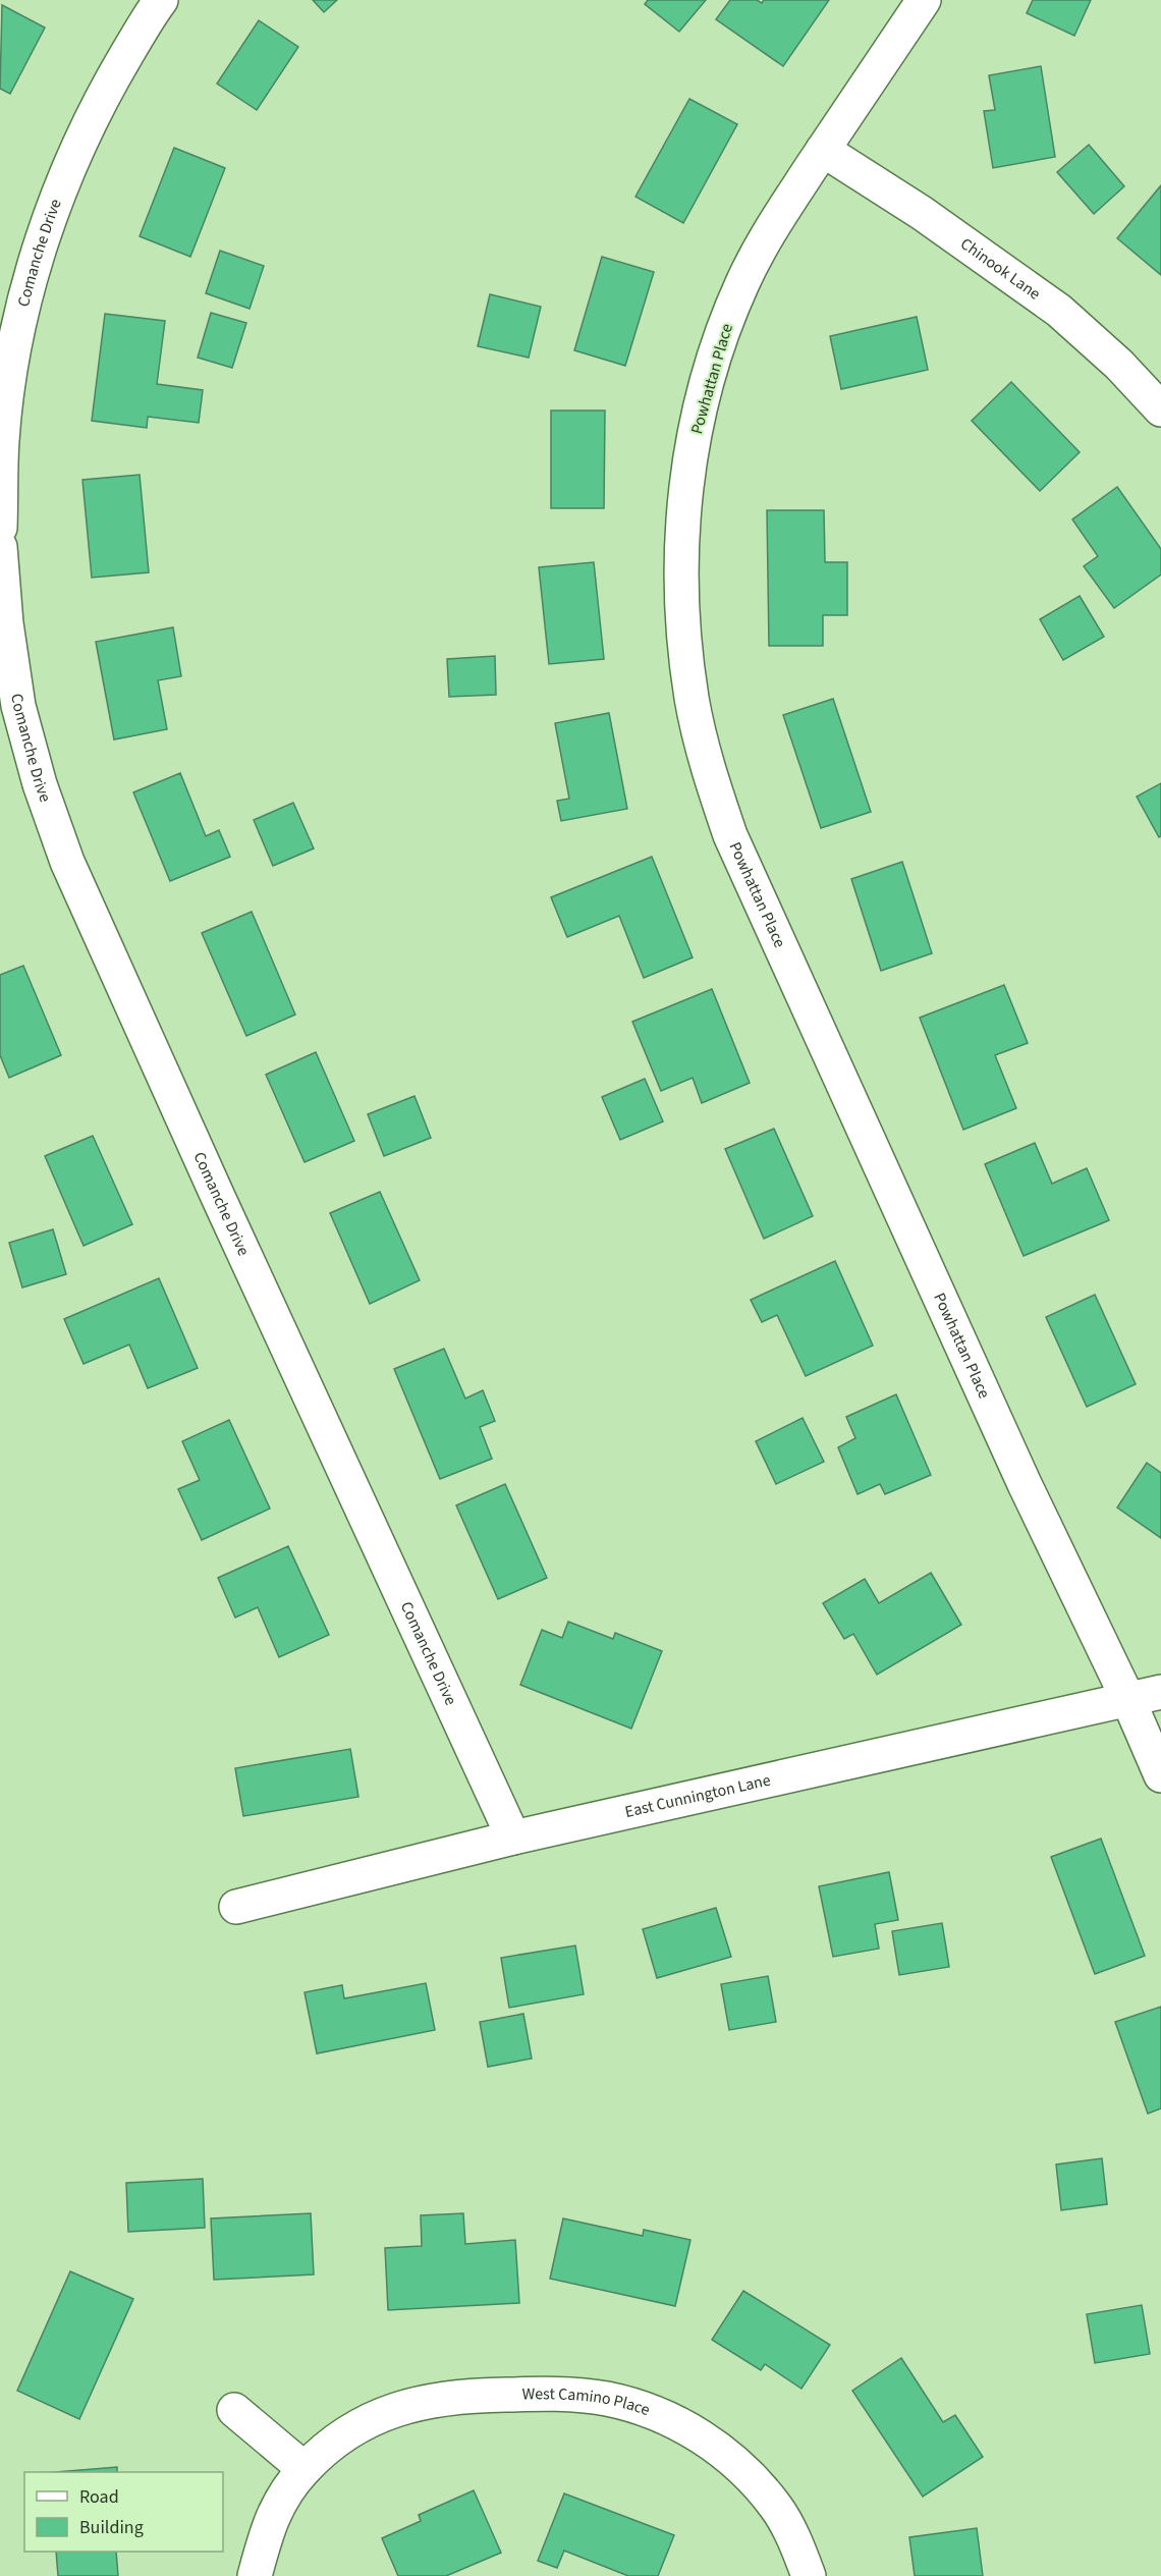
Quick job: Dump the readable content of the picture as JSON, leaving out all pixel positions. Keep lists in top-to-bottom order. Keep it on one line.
{"streets":{"street":["Comanche Drive","Chinook Lane","Powhattan Place","East Cunnington Lane","West Camino Place"]},"crossings":[["Comanche Drive","East Cunnington Lane"],["Chinook Lane","Powhattan Place"],["Powhattan Place","East Cunnington Lane"]],"legend":["Road","Building"]}
